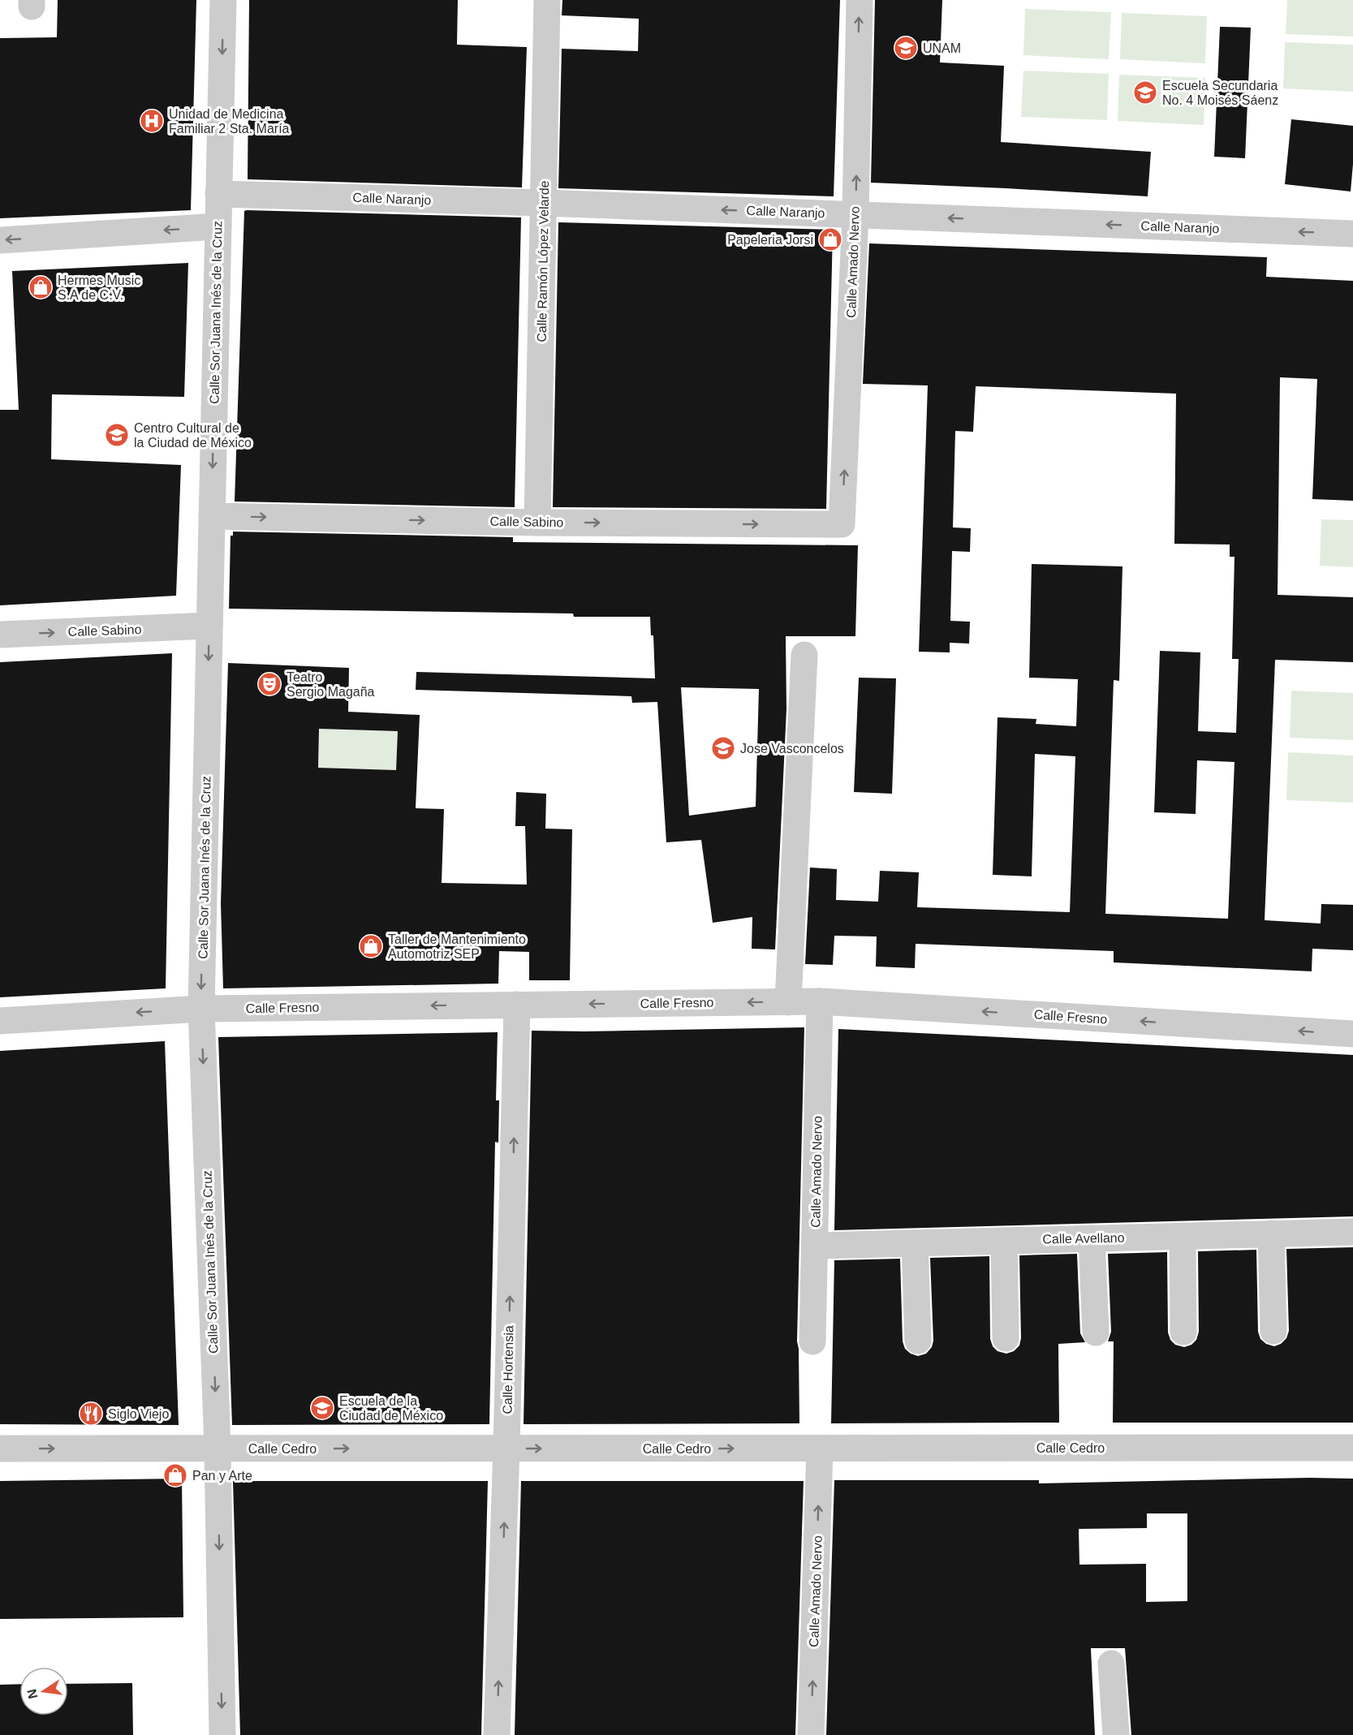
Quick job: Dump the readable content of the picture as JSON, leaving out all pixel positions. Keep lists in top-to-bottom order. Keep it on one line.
{"streets":{"street":["Calle Naranjo","Calle Ramón López Velarde","Calle Amado Nervo","Calle Sor Juana Inés de la Cruz","Calle Sabino","Calle Fresno","Calle Avellano","Calle Hortensia","Calle Cedro"]},"crossings":[["Calle Naranjo","Calle Ramón López Velarde"],["Calle Naranjo","Calle Amado Nervo"],["Calle Naranjo","Calle Sor Juana Inés de la Cruz"],["Calle Ramón López Velarde","Calle Sabino"],["Calle Amado Nervo","Calle Sabino"],["Calle Amado Nervo","Calle Fresno"],["Calle Amado Nervo","Calle Avellano"],["Calle Amado Nervo","Calle Cedro"],["Calle Sor Juana Inés de la Cruz","Calle Sabino"],["Calle Sor Juana Inés de la Cruz","Calle Fresno"],["Calle Sor Juana Inés de la Cruz","Calle Cedro"],["Calle Fresno","Calle Hortensia"],["Calle Hortensia","Calle Cedro"]],"one_way":["Calle Naranjo","Calle Amado Nervo","Calle Sor Juana Inés de la Cruz","Calle Sabino","Calle Fresno","Calle Hortensia","Calle Cedro"],"places":{"school or university":["UNAM","Escuela Secundaria No. 4 Moisés Sáenz","Centro Cultural de la Ciudad de México","Jose Vasconcelos","Escuela de la Ciudad de México"],"hospital":["Unidad de Medicina Familiar 2 Sta. María"],"shop":["Papeleria Jorsi","Hermes Music S.A de C.V.","Taller de Mantenimiento Automotriz SEP","Pan y Arte"],"theatre":["Teatro Sergio Magaña"],"restaurant":["Siglo Viejo"]},"north":"left"}
